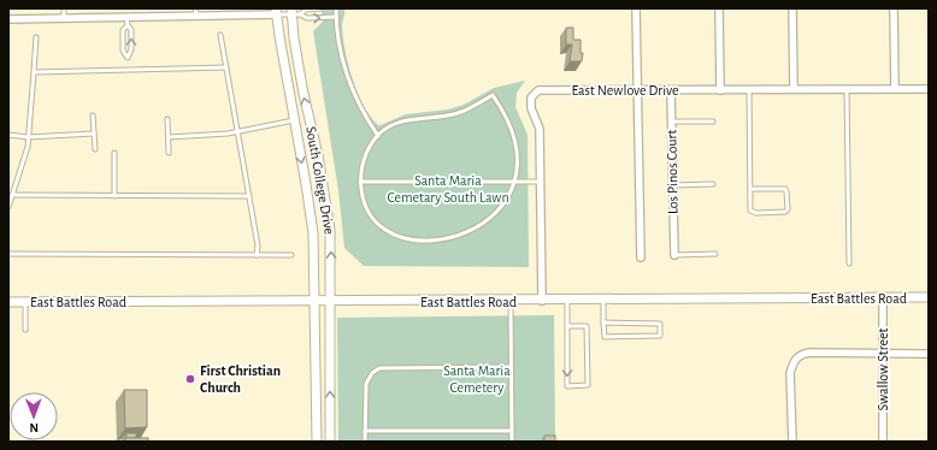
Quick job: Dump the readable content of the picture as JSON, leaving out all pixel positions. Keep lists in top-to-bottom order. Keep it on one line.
{"streets":{"street":["East Newlove Drive","Los Pinos Court","South College Drive","East Battles Road","Swallow Street"]},"crossings":[["East Newlove Drive","Los Pinos Court"],["East Newlove Drive","East Battles Road"],["South College Drive","East Battles Road"],["East Battles Road","Swallow Street"]],"parks":["Santa Maria Cemetary South Lawn","Santa Maria Cemetery"],"places":["First Christian Church"],"north":"bottom"}
